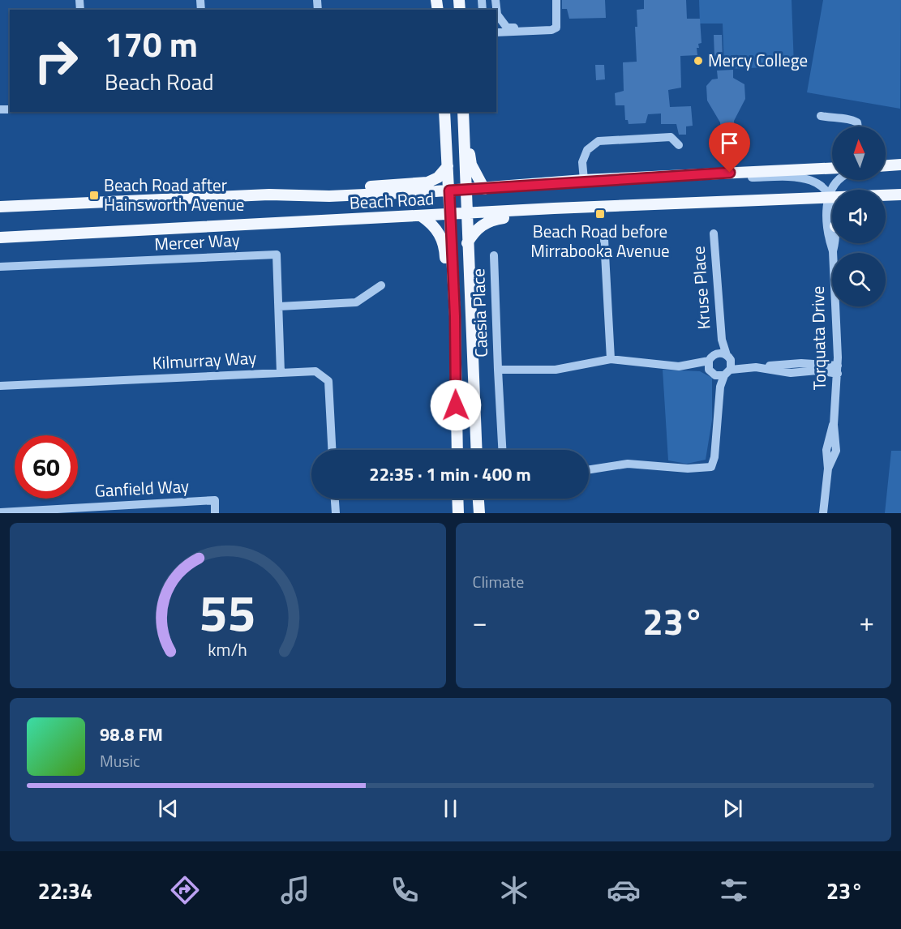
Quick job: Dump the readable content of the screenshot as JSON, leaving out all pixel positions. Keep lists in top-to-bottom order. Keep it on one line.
{"streets":{"main road":["Beach Road"],"street":["Mercer Way","Kruse Place","Caesia Place","Torquata Drive","Kilmurray Way","Ganfield Way"]},"crossings":[["Beach Road","Torquata Drive"],["Mercer Way","Kilmurray Way"]],"places":{"other":["Mercy College"],"transit":["Beach Road after Hainsworth Avenue","Beach Road before Mirrabooka Avenue"]},"north":"top","page":{"turn":["170 m","Beach Road"],"limit":"60","trip":"22:35 · 1 min · 400 m","tile":"Climate","heat":["−","23°","+"],"song":["98.8 FM","Music"],"tabs":["22:34","23°"],"gauge":["55","km/h"]}}
